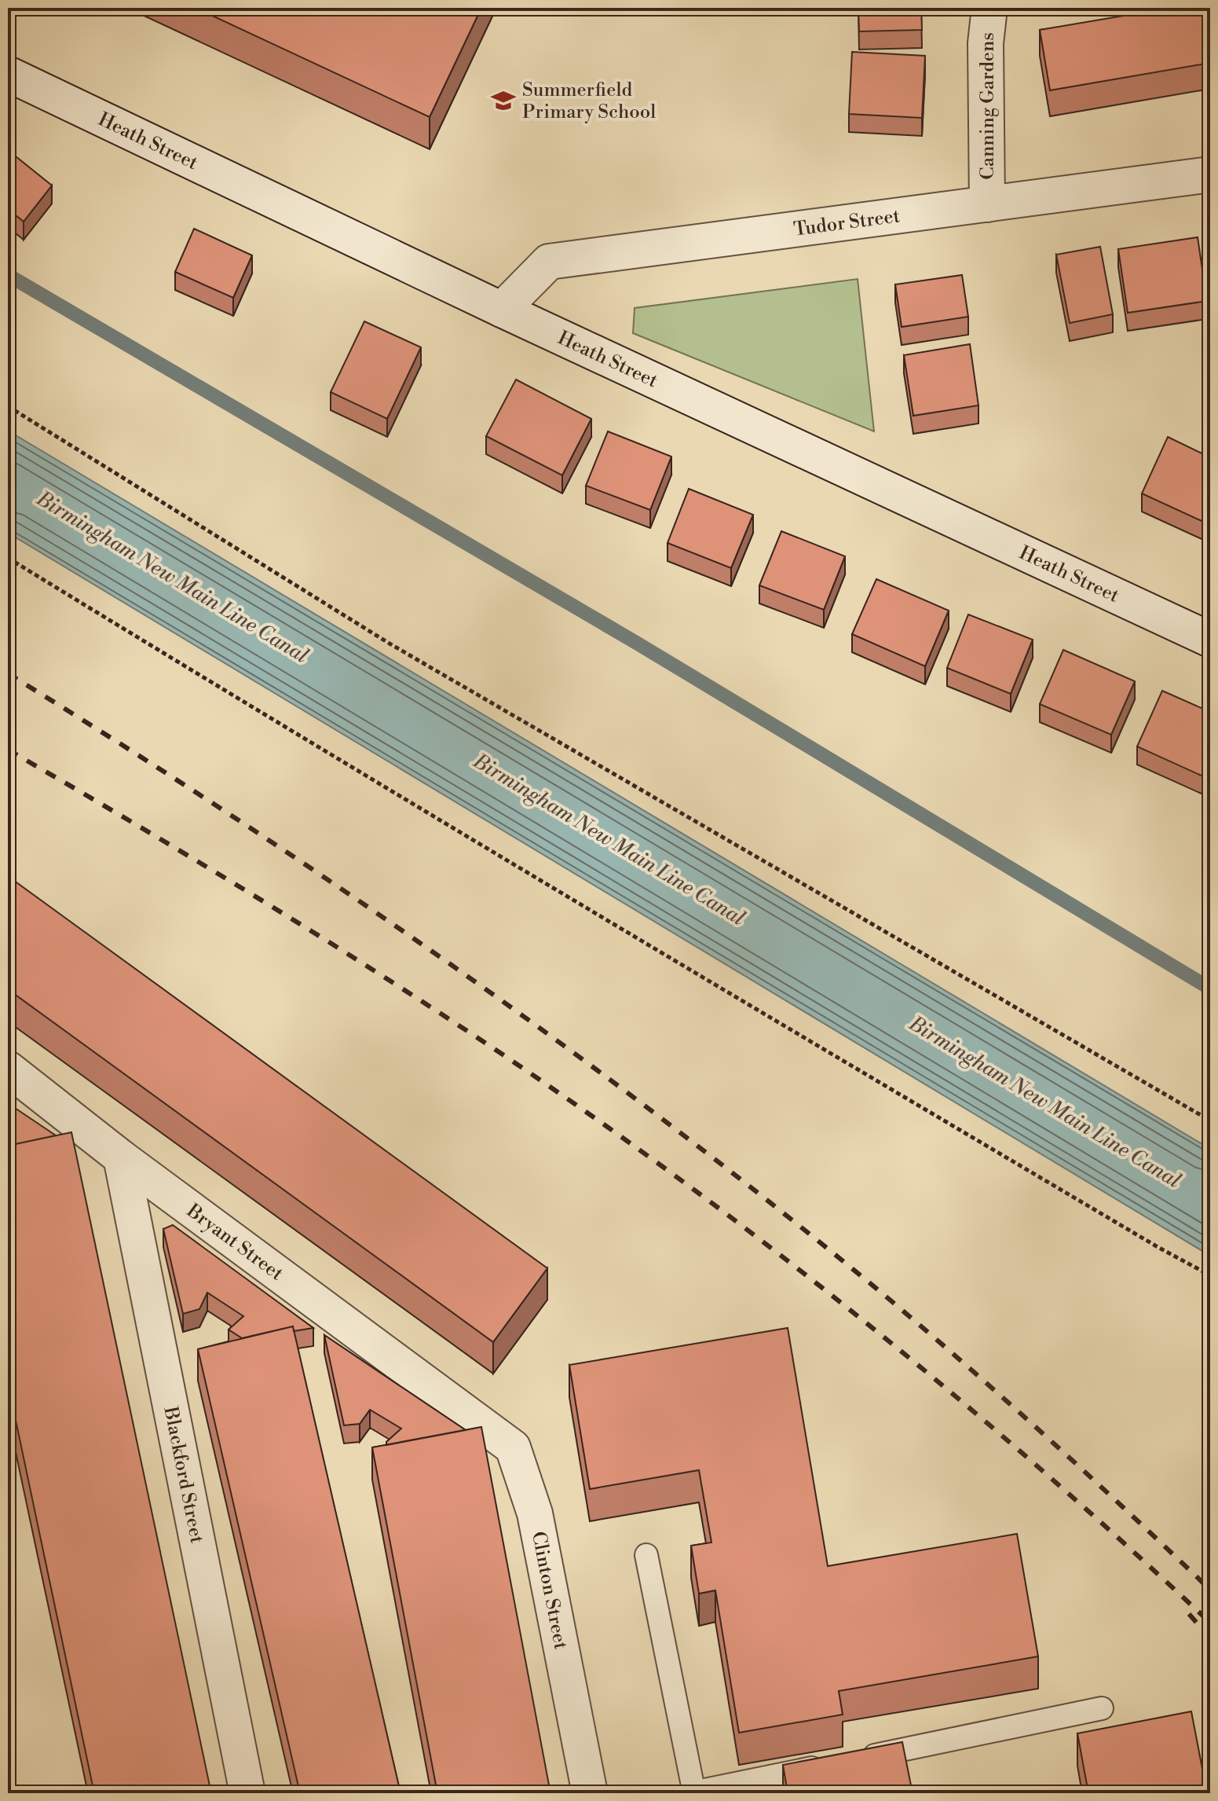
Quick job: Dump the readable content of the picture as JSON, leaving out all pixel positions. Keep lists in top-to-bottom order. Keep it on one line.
{"streets":{"street":["Canning Gardens","Heath Street","Tudor Street","Bryant Street","Blackford Street","Clinton Street"]},"crossings":[["Canning Gardens","Tudor Street"],["Heath Street","Tudor Street"],["Bryant Street","Blackford Street"],["Bryant Street","Clinton Street"]],"water":["Birmingham New Main Line Canal"],"places":{"school or university":["Summerfield Primary School"]}}
